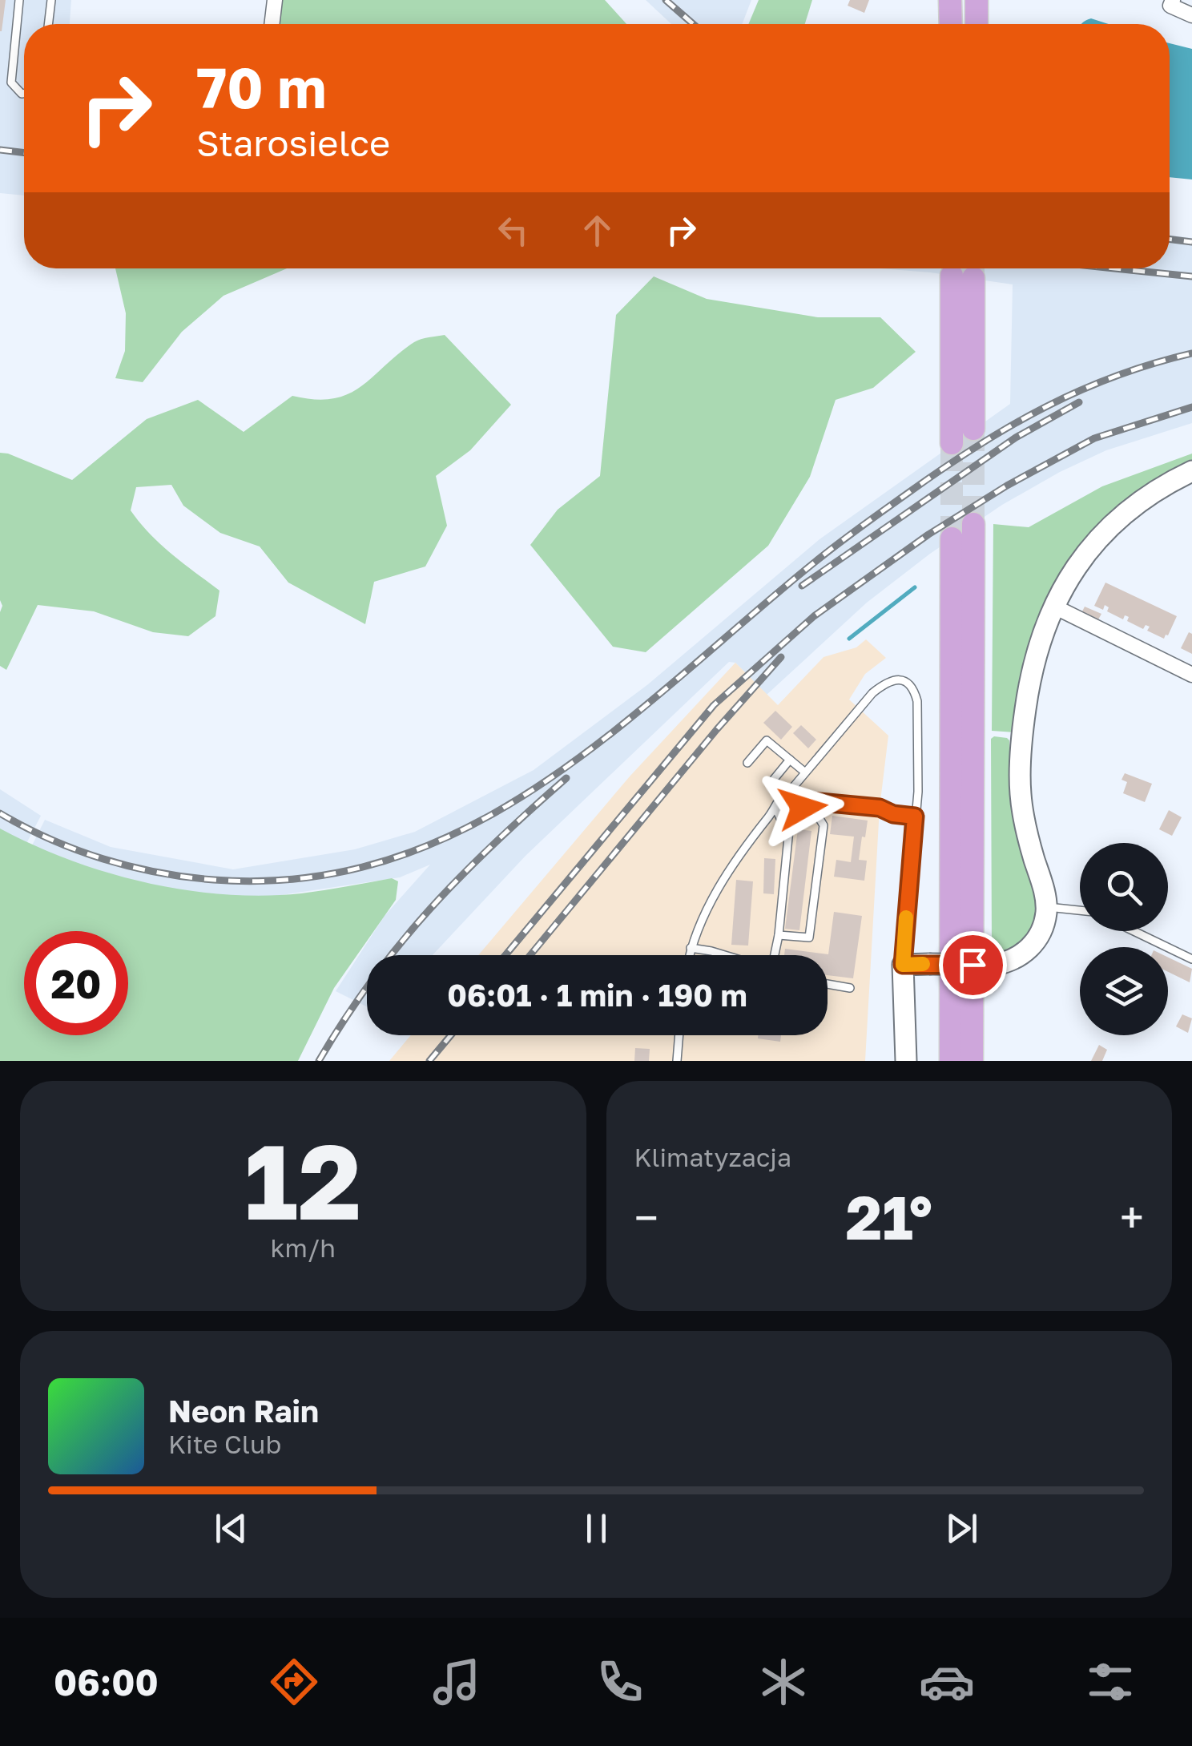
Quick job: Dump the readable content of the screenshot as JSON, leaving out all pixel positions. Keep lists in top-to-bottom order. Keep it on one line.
{"page":{"turn":["70 m","Starosielce"],"limit":"20","trip":"06:01 · 1 min · 190 m","tile":[["12","km/h"],"Klimatyzacja"],"heat":["−","21°","+"],"song":["Neon Rain","Kite Club"],"tabs":"06:00"}}
